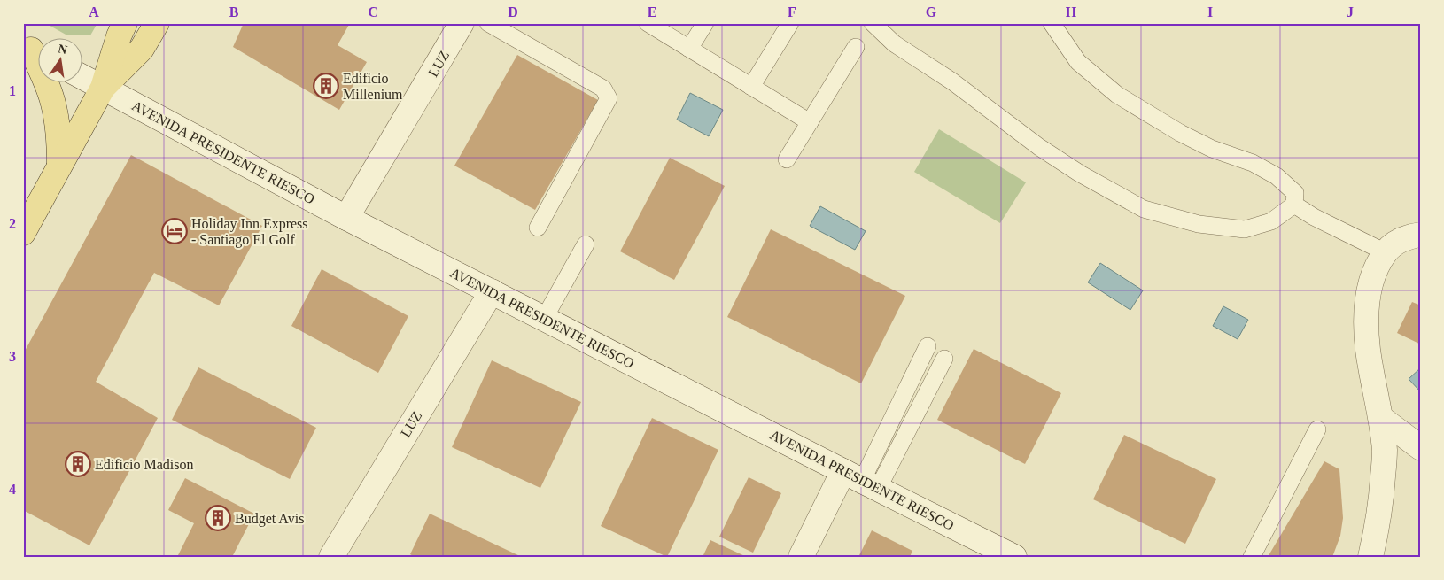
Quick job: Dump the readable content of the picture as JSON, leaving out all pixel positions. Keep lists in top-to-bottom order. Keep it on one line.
{"streets":{"street":["LUZ","AVENIDA PRESIDENTE RIESCO"]},"crossings":[["LUZ","AVENIDA PRESIDENTE RIESCO"]],"places":{"building":["Edificio Millenium","Edificio Madison","Budget Avis"],"hotel":["Holiday Inn Express - Santiago El Golf"]},"north":"top","grid":{"columns":["A","B","C","D","E","F","G","H","I","J"],"rows":["1","2","3","4"]}}
